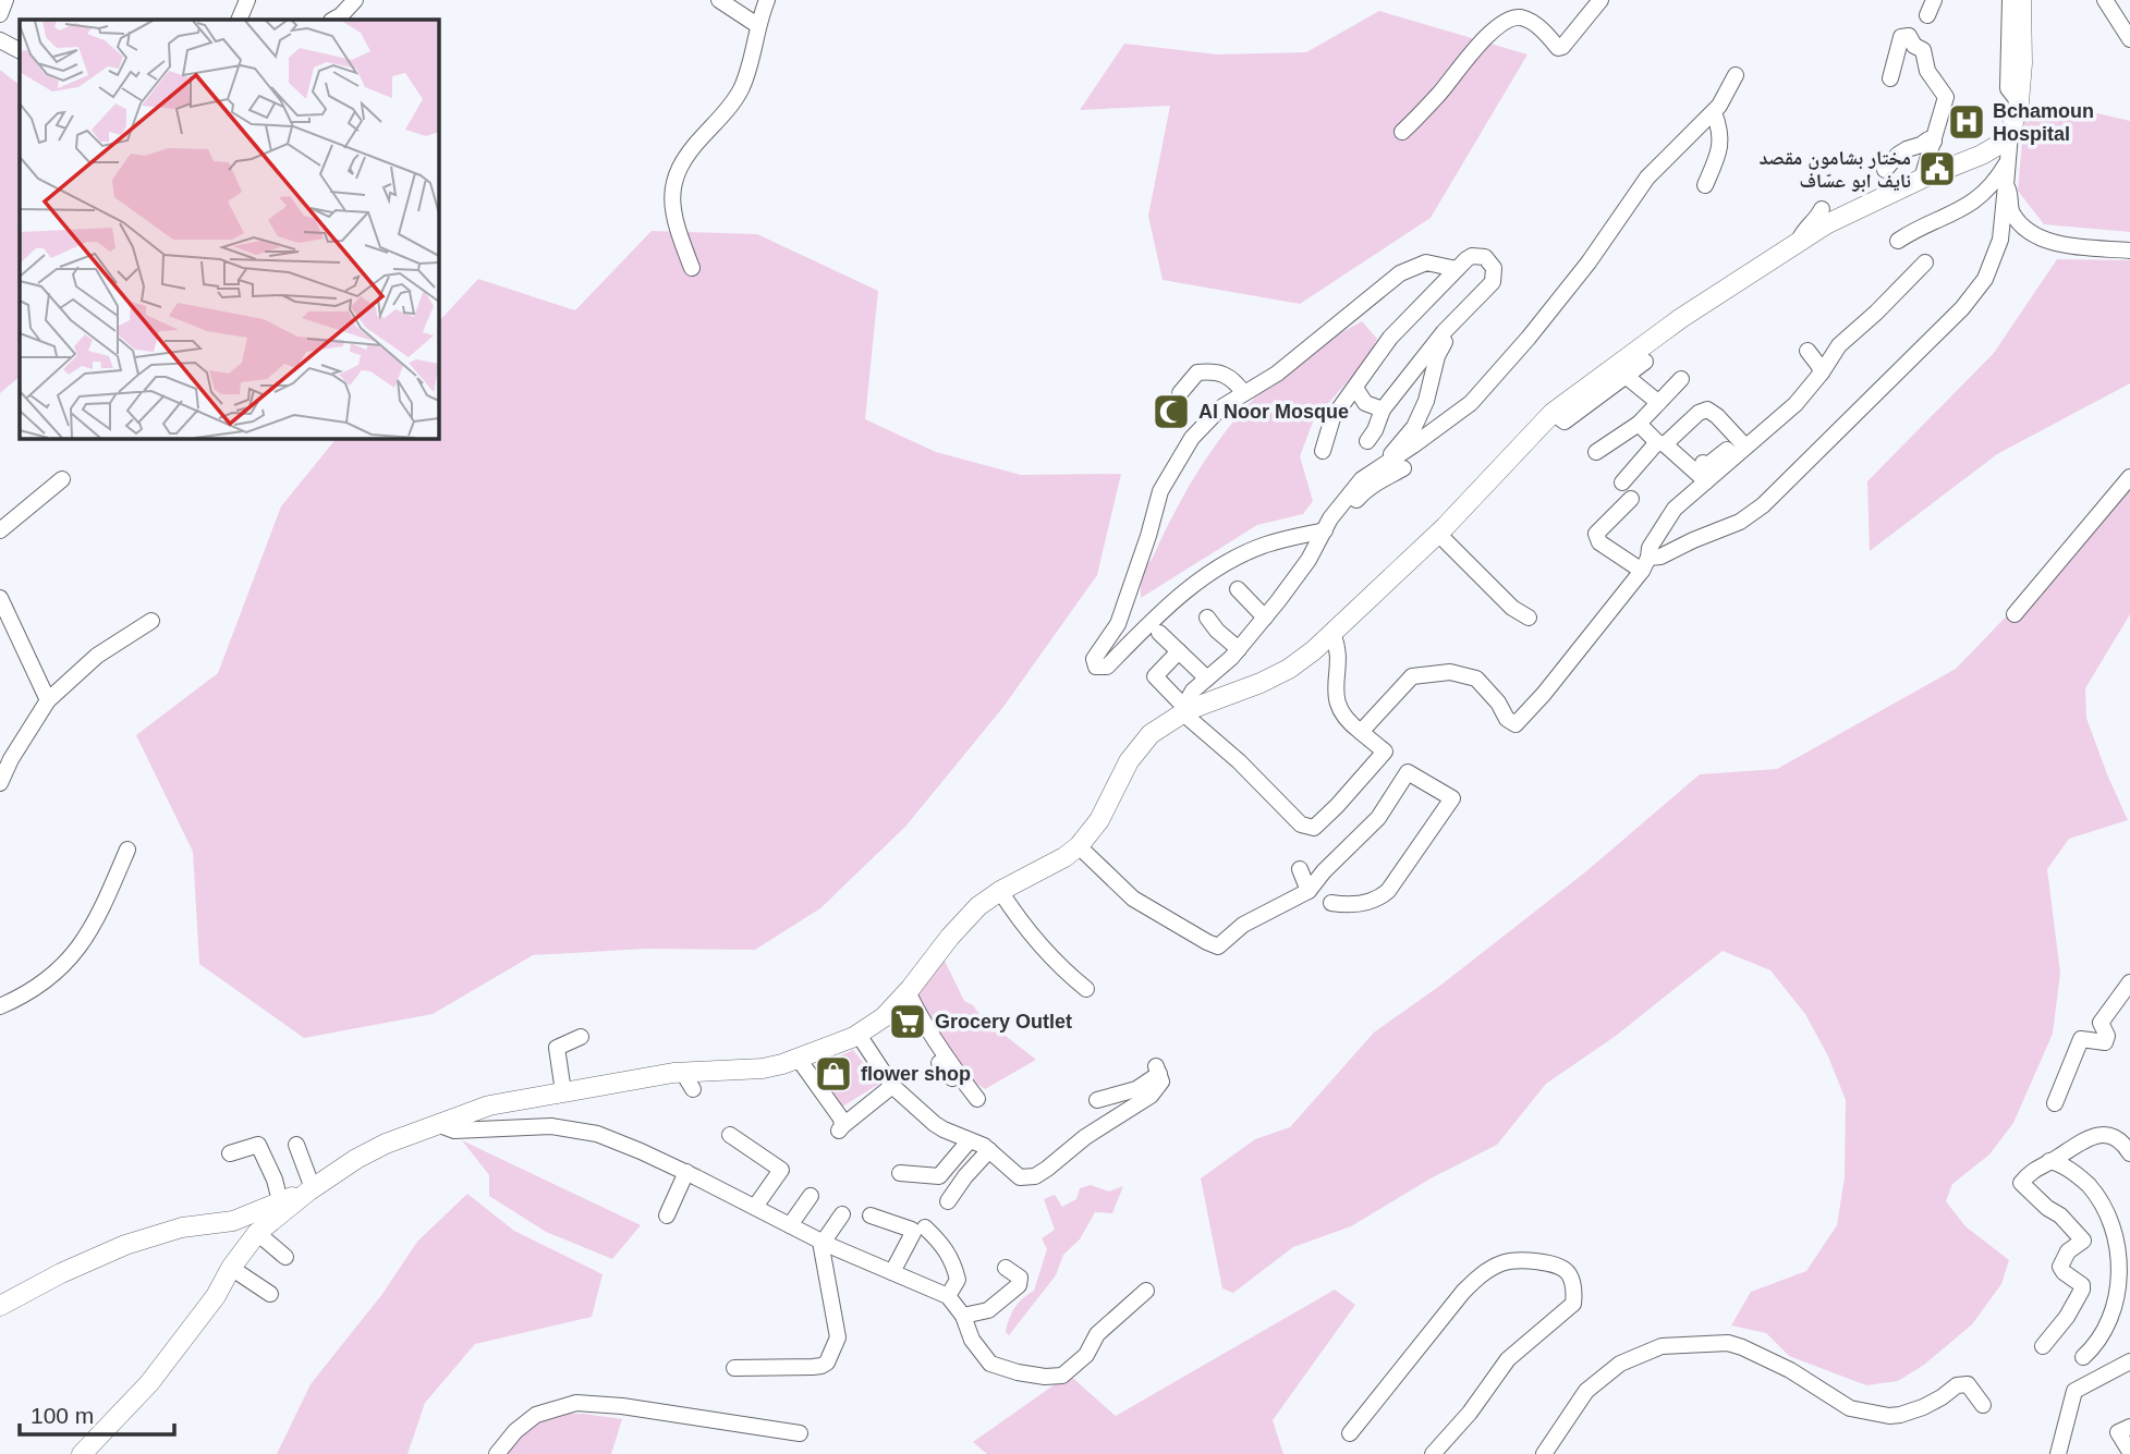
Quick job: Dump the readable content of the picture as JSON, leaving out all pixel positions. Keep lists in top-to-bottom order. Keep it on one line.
{"places":{"hospital":["Bchamoun Hospital"],"public building":["مختار بشامون مقصد نايف ابو عسّاف"],"mosque":["Al Noor Mosque"],"supermarket":["Grocery Outlet"],"shop":["flower shop"]},"scale_bar":"100 m"}
